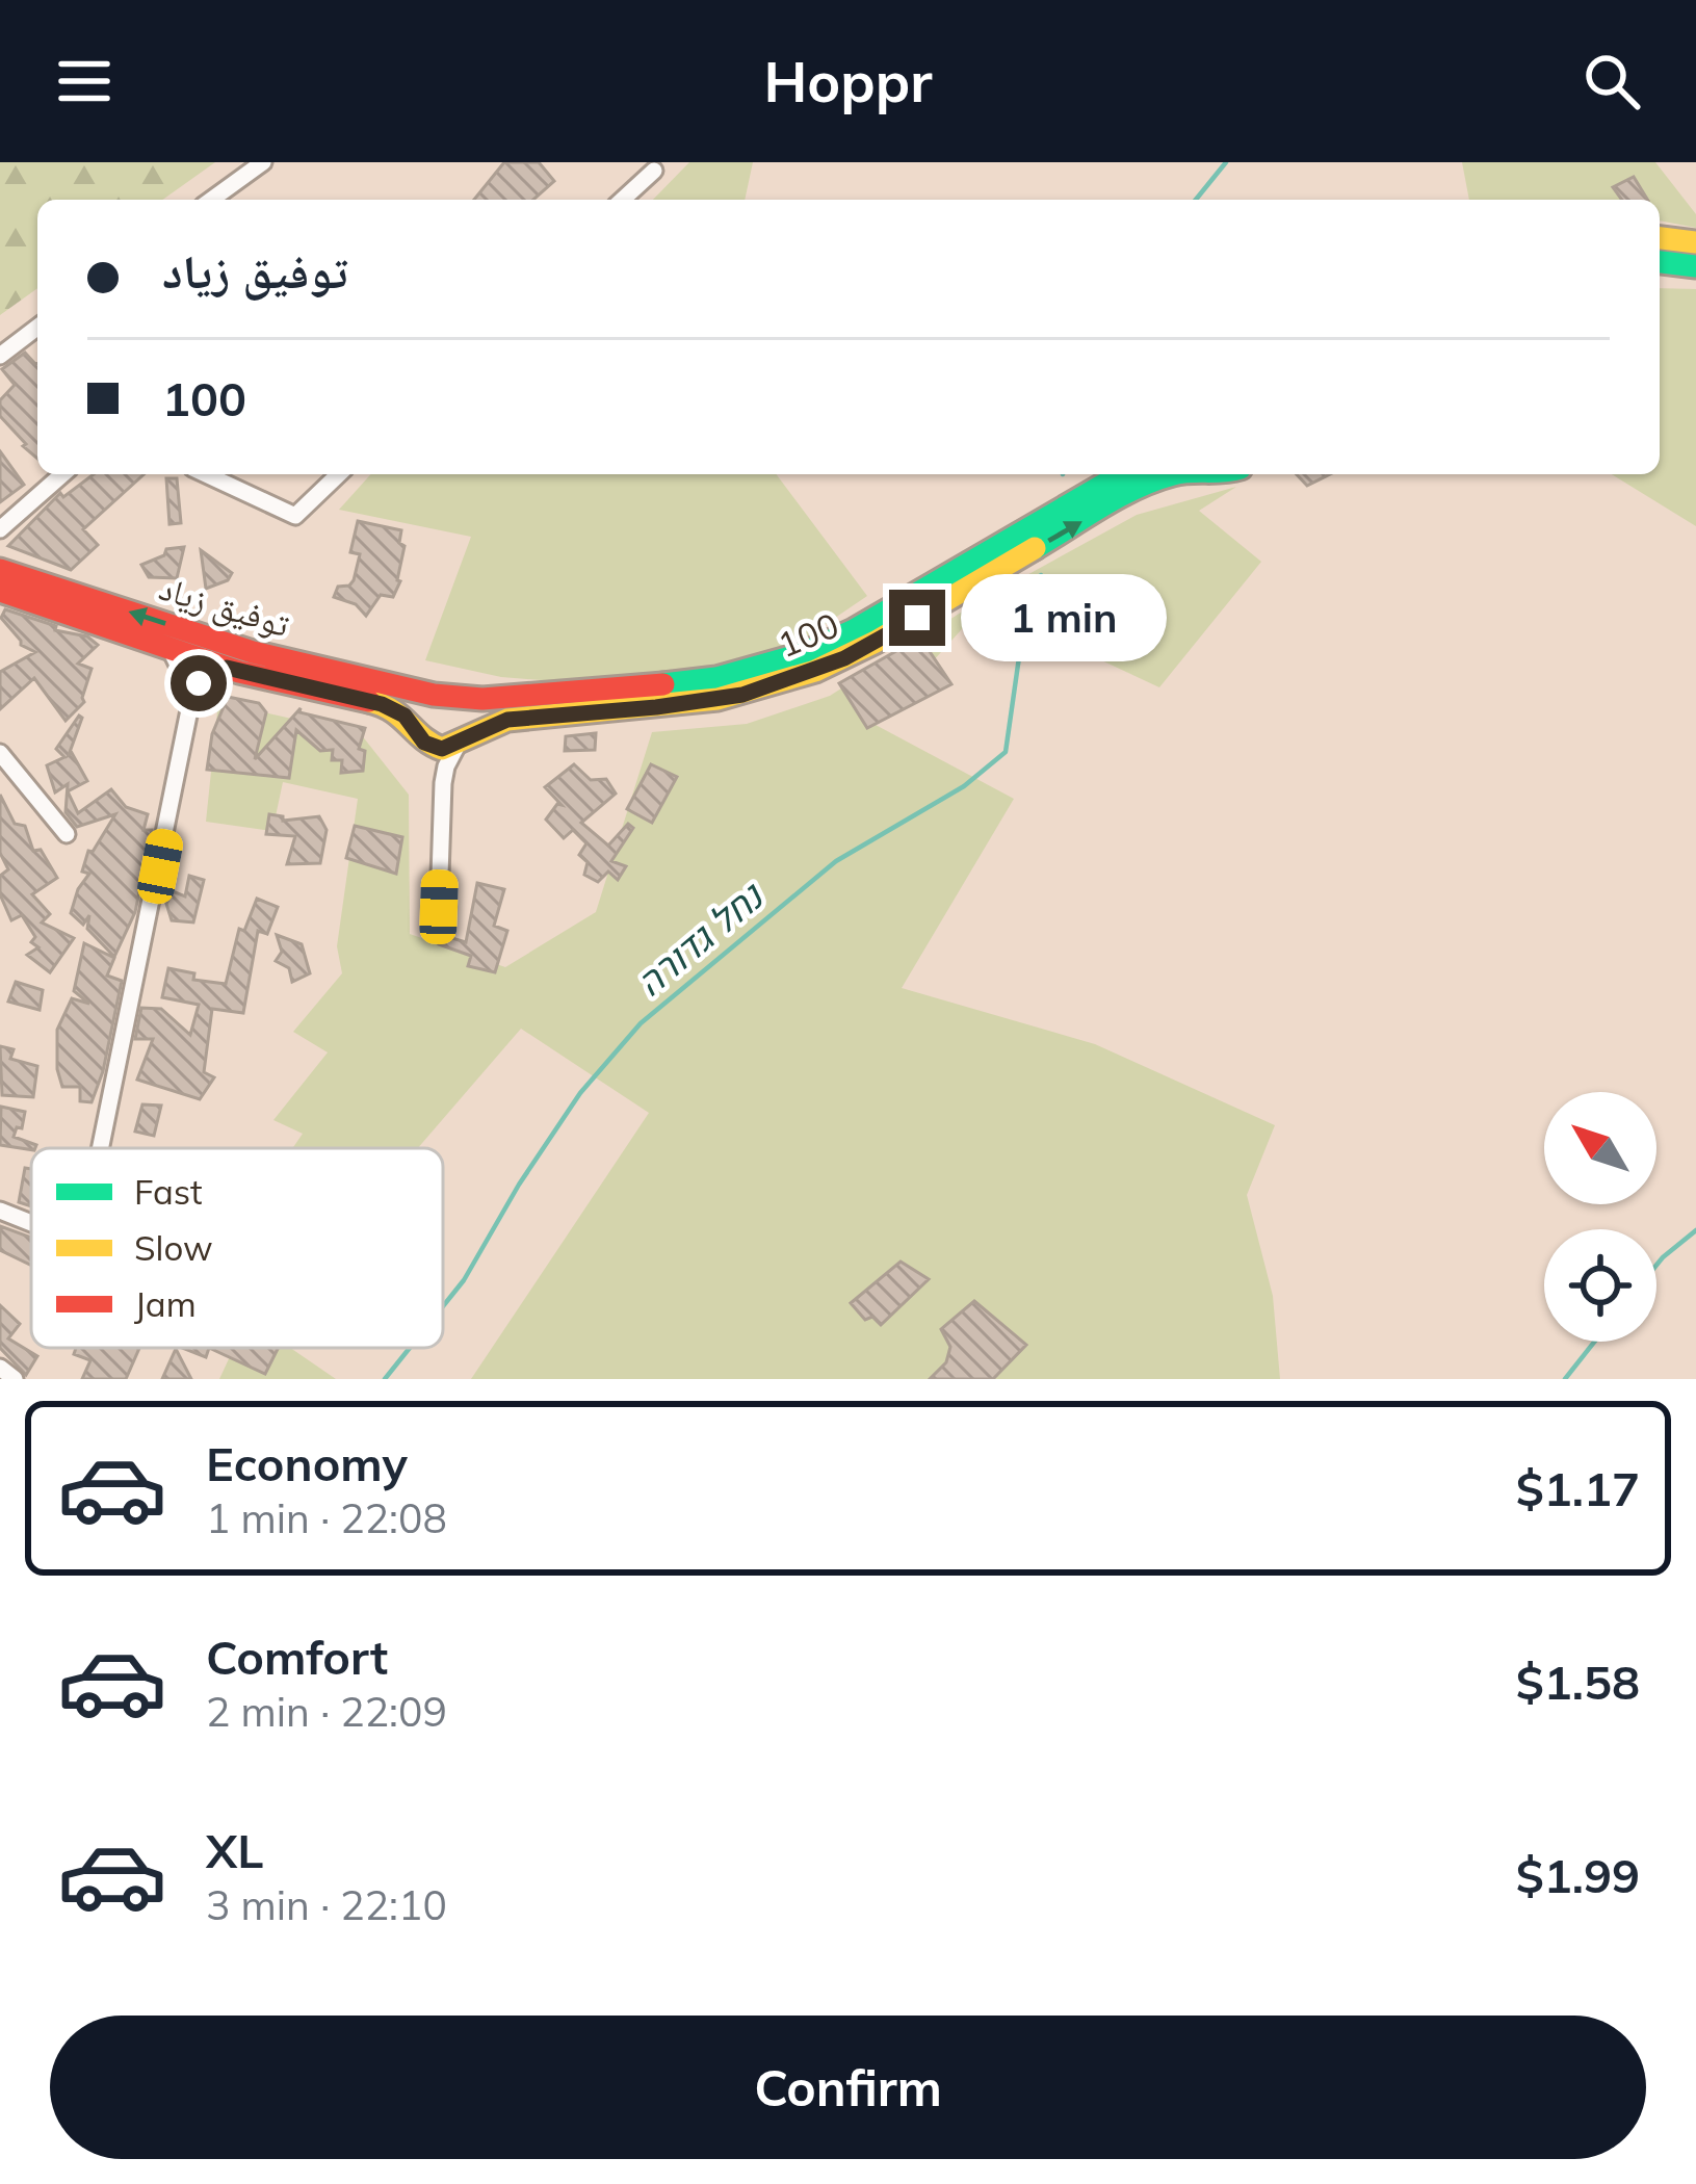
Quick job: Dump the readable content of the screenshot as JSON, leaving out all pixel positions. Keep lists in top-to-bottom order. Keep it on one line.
{"streets":{"main road":["توفيق زياد","100"]},"crossings":[["توفيق زياد","100"]],"water":["נחל גדורה"],"legend":["Fast","Slow","Jam"],"north":"top left","page":{"header":"Hoppr","banner":["توفيق زياد","100"],"bubble":"1 min","list":[{"name":"Economy","note":"1 min · 22:08","value":"$1.17"},{"name":"Comfort","note":"2 min · 22:09","value":"$1.58"},{"name":"XL","note":"3 min · 22:10","value":"$1.99"}],"buttons":"Confirm"}}
